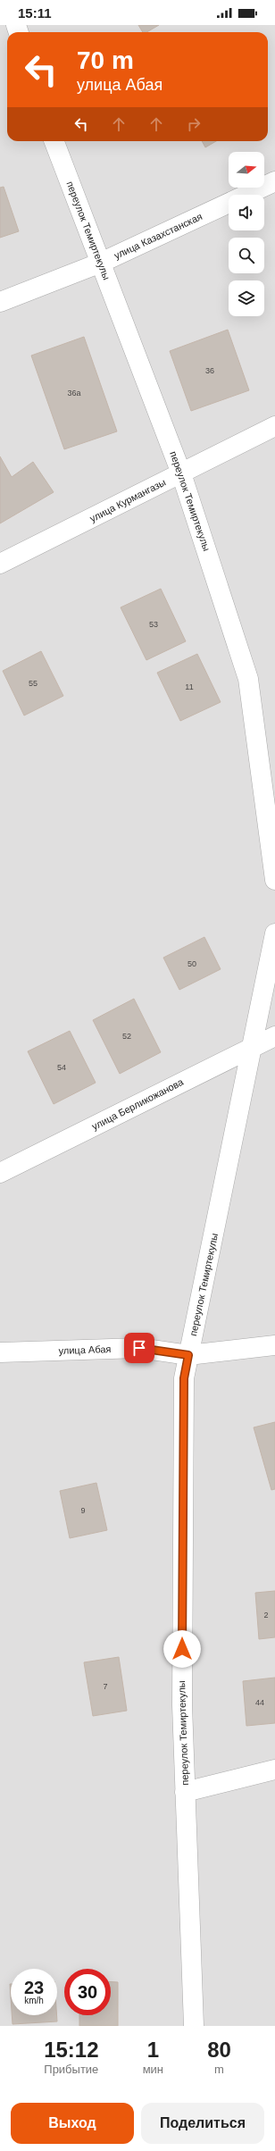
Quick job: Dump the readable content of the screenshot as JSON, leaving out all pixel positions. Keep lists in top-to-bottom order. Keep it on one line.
{"streets":{"street":["переулок Темиртекулы","улица Казахстанская","улица Курмангазы","улица Берликожанова","улица Абая"]},"crossings":[["переулок Темиртекулы","улица Казахстанская"],["переулок Темиртекулы","улица Курмангазы"],["переулок Темиртекулы","улица Берликожанова"],["переулок Темиртекулы","улица Абая"]],"house_numbers":["36","36а","53","55","11","50","52","54","9","2","7","44"],"north":"right","page":{"status":"15:11","turn":["70 m","улица Абая"],"speed":"23 km/h","limit":"30","eta":["15:12","Прибытие","1","мин","80","m"],"buttons":["Выход","Поделиться"]}}
